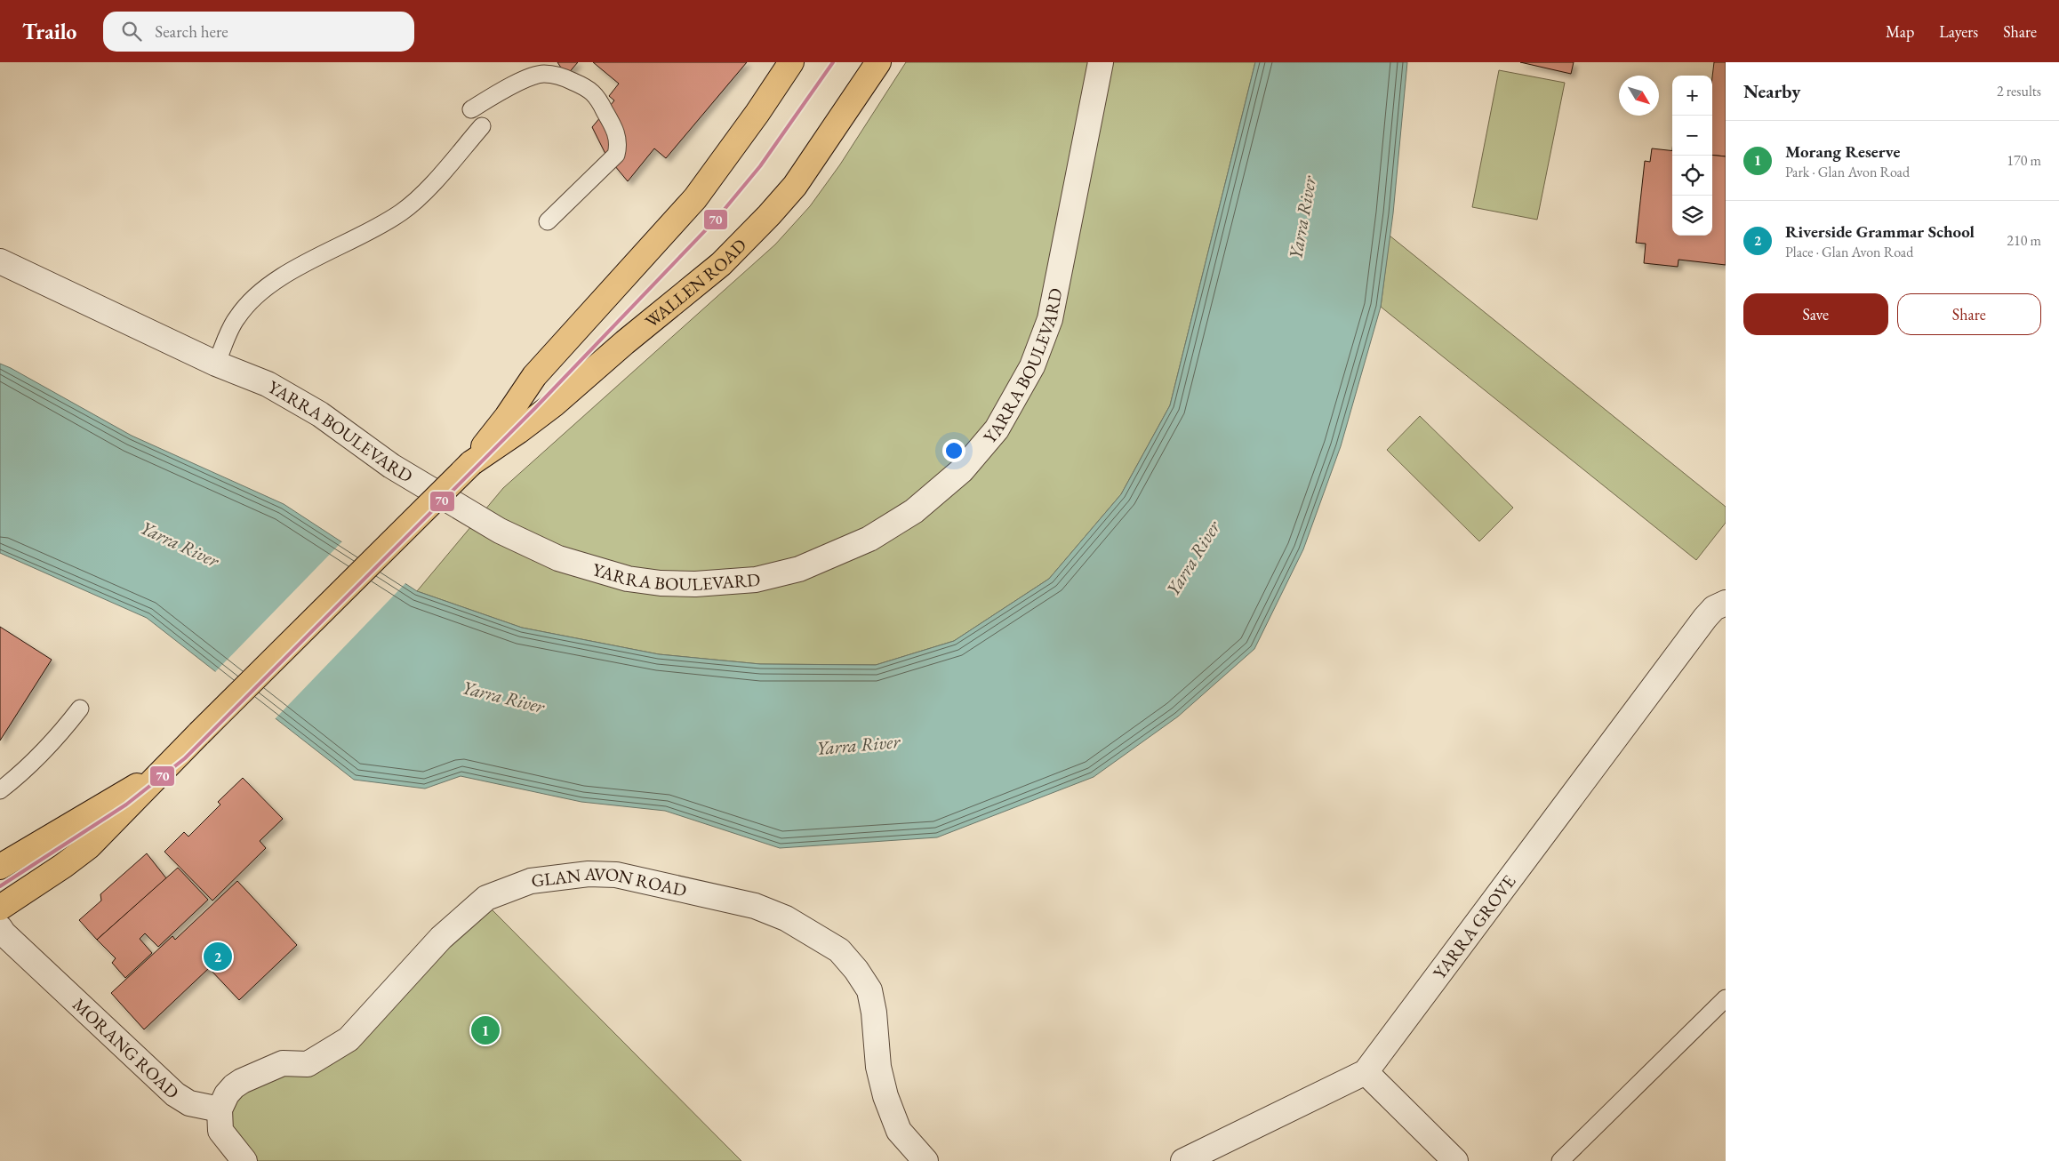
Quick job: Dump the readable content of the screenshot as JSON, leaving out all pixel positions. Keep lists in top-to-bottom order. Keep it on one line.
{"streets":{"main road":["WALLEN ROAD"],"street":["YARRA BOULEVARD","GLAN AVON ROAD","YARRA GROVE","MORANG ROAD"]},"crossings":[["GLAN AVON ROAD","MORANG ROAD"]],"water":["Yarra River"],"lines":["transit line 70"],"north":"bottom right","page":{"header":"Trailo","search":"Search here","nav":["Map","Layers","Share"],"heading":["Nearby","2 results"],"map_buttons":["+","−"],"list":[{"mark":"1","name":"Morang Reserve","note":"Park · Glan Avon Road","value":"170 m"},{"mark":"2","name":"Riverside Grammar School","note":"Place · Glan Avon Road","value":"210 m"}],"buttons":["Save","Share"],"pins":["2","1"]}}
